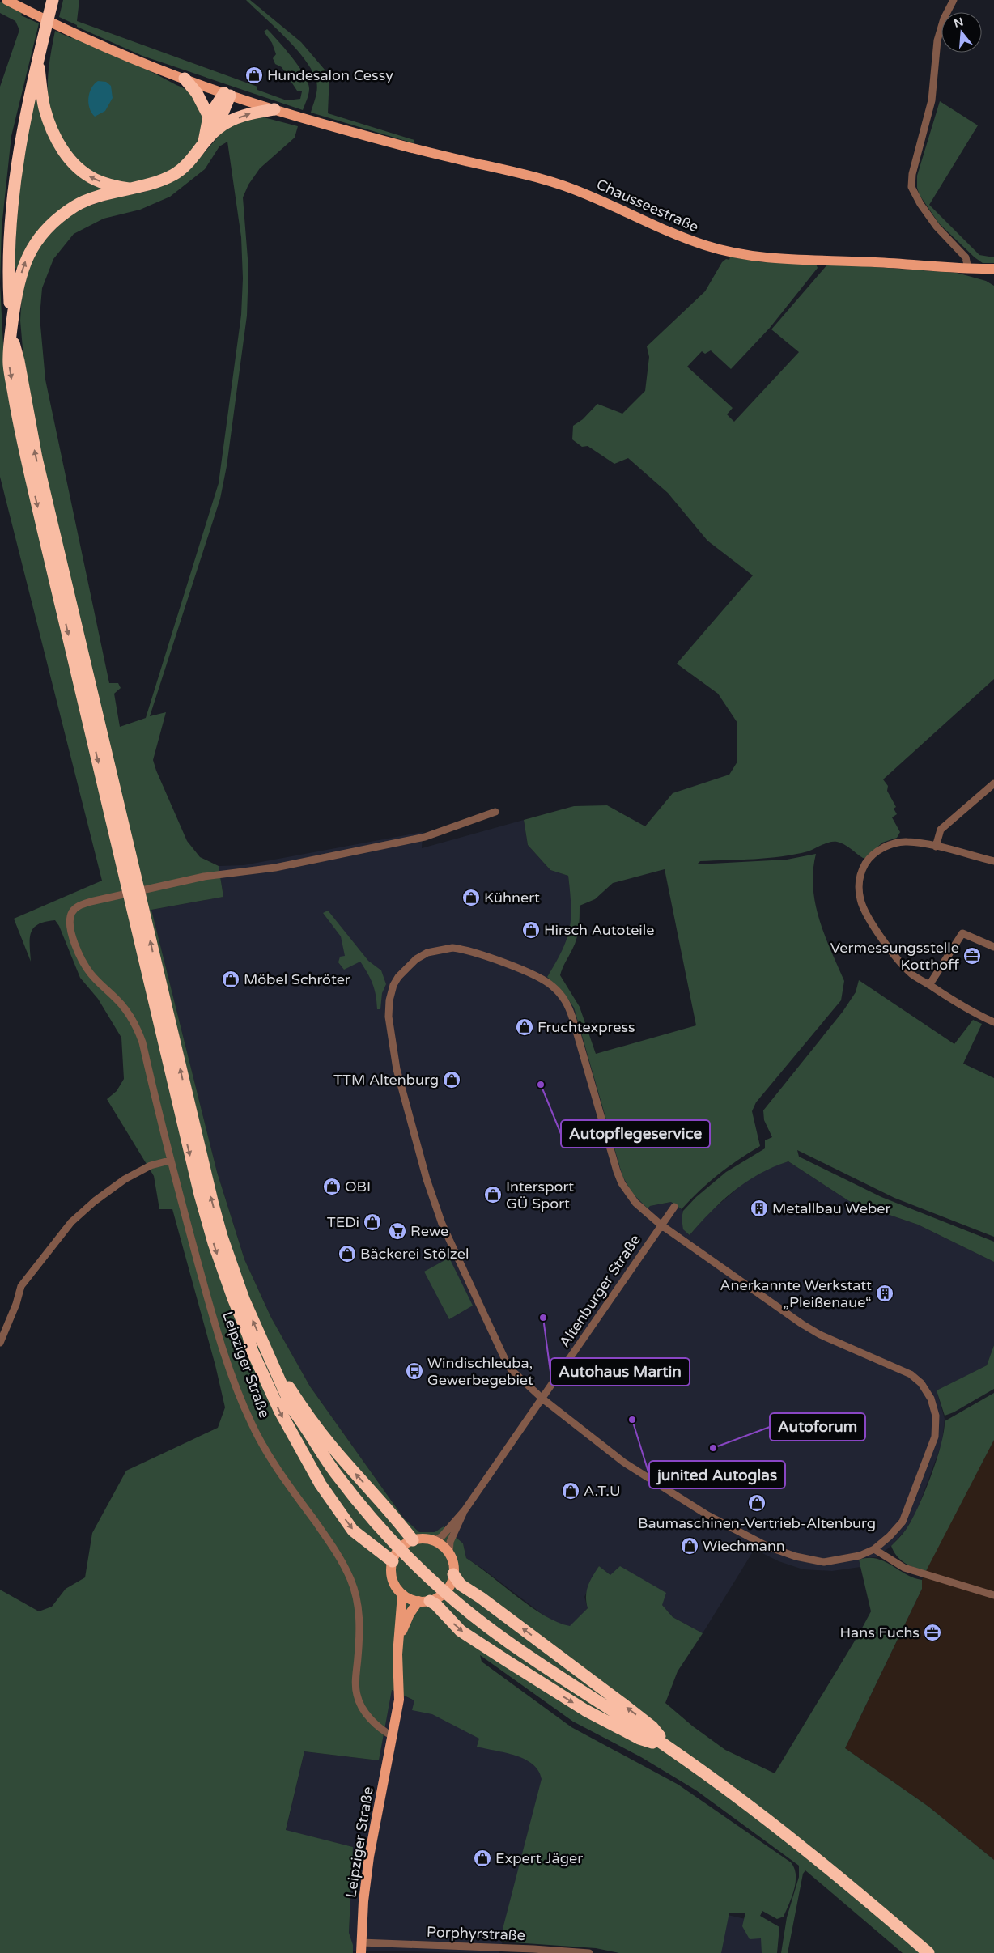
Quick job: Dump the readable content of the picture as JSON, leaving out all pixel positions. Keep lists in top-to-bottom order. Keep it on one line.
{"streets":{"main road":["Chausseestraße","Leipziger Straße"],"street":["Altenburger Straße","Porphyrstraße"]},"crossings":[["Altenburger Straße","Leipziger Straße"],["Leipziger Straße","Porphyrstraße"]],"places":{"shop":["Hundesalon Cessy","Kühnert","Hirsch Autoteile","Möbel Schröter","Fruchtexpress","TTM Altenburg","OBI","Intersport GÜ Sport","TEDi","Bäckerei Stölzel","A.T.U","Baumaschinen-Vertrieb-Altenburg","Wiechmann","Expert Jäger"],"office":["Vermessungsstelle Kotthoff","Hans Fuchs"],"other":["Autopflegeservice","Autohaus Martin","junited Autoglas","Autoforum"],"building":["Metallbau Weber","Anerkannte Werkstatt „Pleißenaue“"],"supermarket":["Rewe"],"bus stop":["Windischleuba, Gewerbegebiet"]},"north":"top"}
